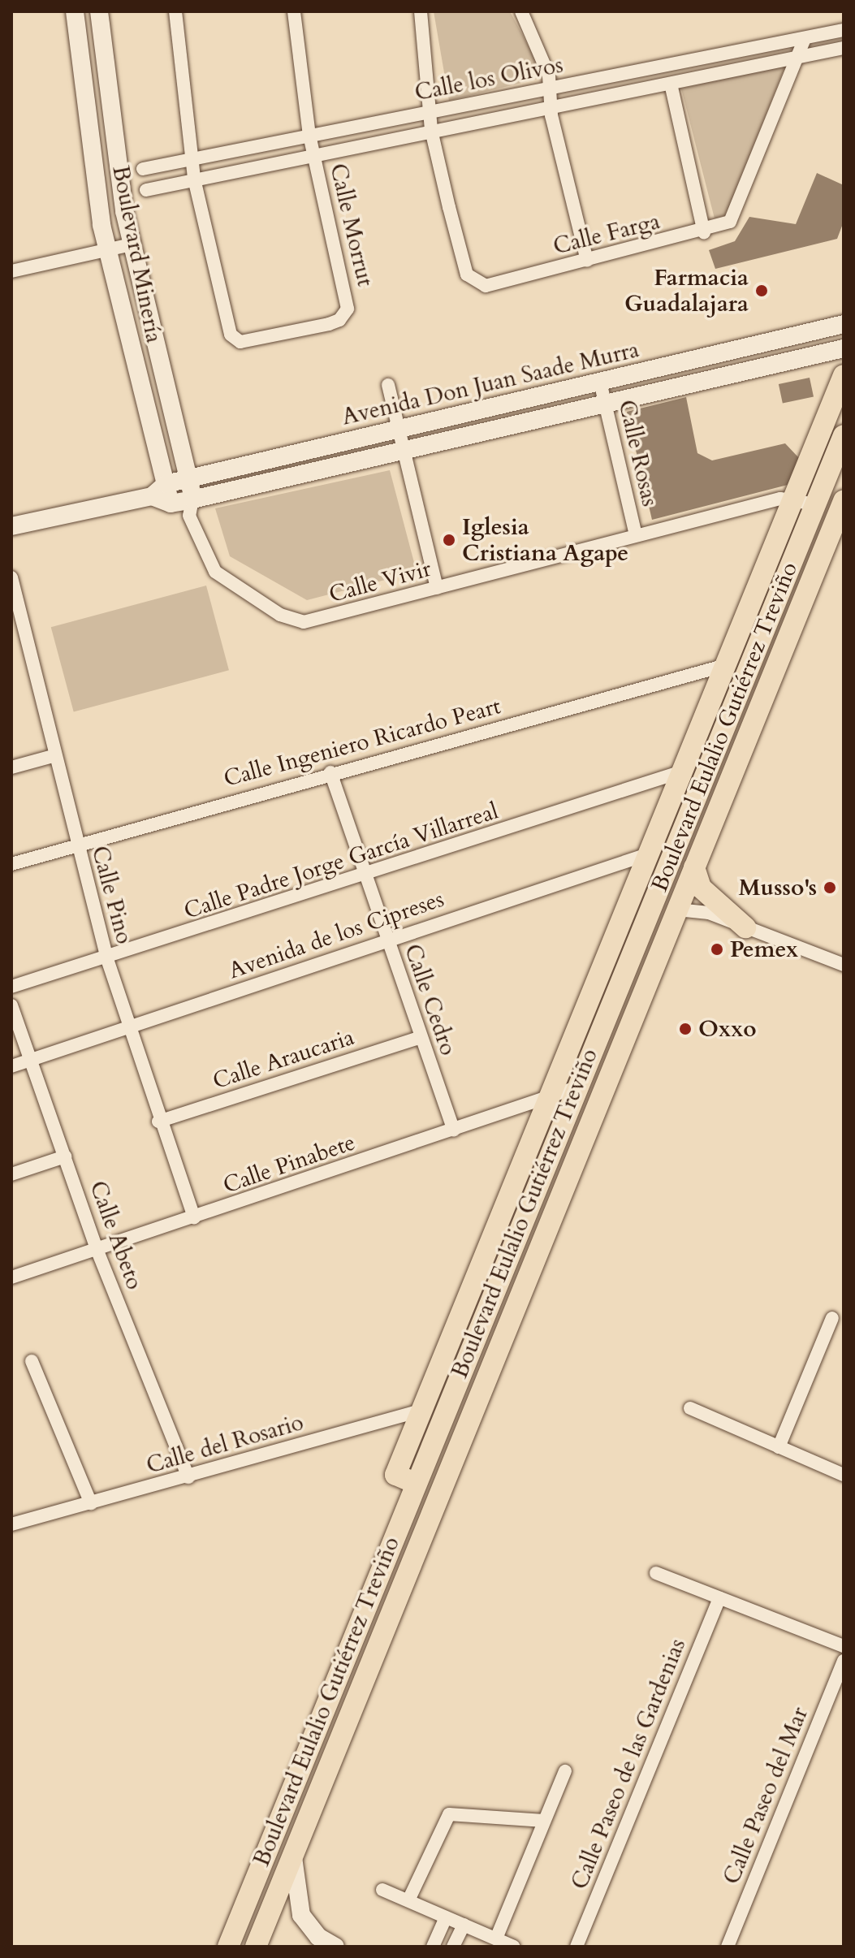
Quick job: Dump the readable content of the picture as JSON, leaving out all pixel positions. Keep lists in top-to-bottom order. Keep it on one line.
{"streets":{"main road":["Boulevard Eulalio Gutiérrez Treviño"],"street":["Calle los Olivos","Calle Morrut","Calle Farga","Boulevard Minería","Avenida Don Juan Saade Murra","Calle Rosas","Calle Vivir","Calle Ingeniero Ricardo Peart","Calle Padre Jorge García Villarreal","Calle Pino","Avenida de los Cipreses","Calle Cedro","Calle Araucaria","Calle Pinabete","Calle Abeto","Calle del Rosario","Calle Paseo de las Gardenias","Calle Paseo del Mar"]},"crossings":[["Calle los Olivos","Calle Morrut"],["Calle los Olivos","Calle Farga"],["Boulevard Minería","Avenida Don Juan Saade Murra"],["Boulevard Minería","Calle Vivir"],["Avenida Don Juan Saade Murra","Calle Rosas"],["Avenida Don Juan Saade Murra","Calle Vivir"],["Calle Rosas","Calle Vivir"],["Calle Vivir","Boulevard Eulalio Gutiérrez Treviño"],["Boulevard Eulalio Gutiérrez Treviño","Calle Ingeniero Ricardo Peart"],["Boulevard Eulalio Gutiérrez Treviño","Calle Padre Jorge García Villarreal"],["Boulevard Eulalio Gutiérrez Treviño","Avenida de los Cipreses"],["Boulevard Eulalio Gutiérrez Treviño","Calle Pinabete"],["Boulevard Eulalio Gutiérrez Treviño","Calle del Rosario"],["Calle Ingeniero Ricardo Peart","Calle Pino"],["Calle Ingeniero Ricardo Peart","Calle Cedro"],["Calle Padre Jorge García Villarreal","Calle Pino"],["Calle Padre Jorge García Villarreal","Calle Cedro"],["Calle Pino","Avenida de los Cipreses"],["Calle Pino","Calle Araucaria"],["Calle Pino","Calle Pinabete"],["Avenida de los Cipreses","Calle Cedro"],["Avenida de los Cipreses","Calle Abeto"],["Calle Cedro","Calle Araucaria"],["Calle Cedro","Calle Pinabete"],["Calle Pinabete","Calle Abeto"],["Calle Abeto","Calle del Rosario"]],"places":["Farmacia Guadalajara","Iglesia Cristiana Agape","Musso's","Pemex","Oxxo"]}
